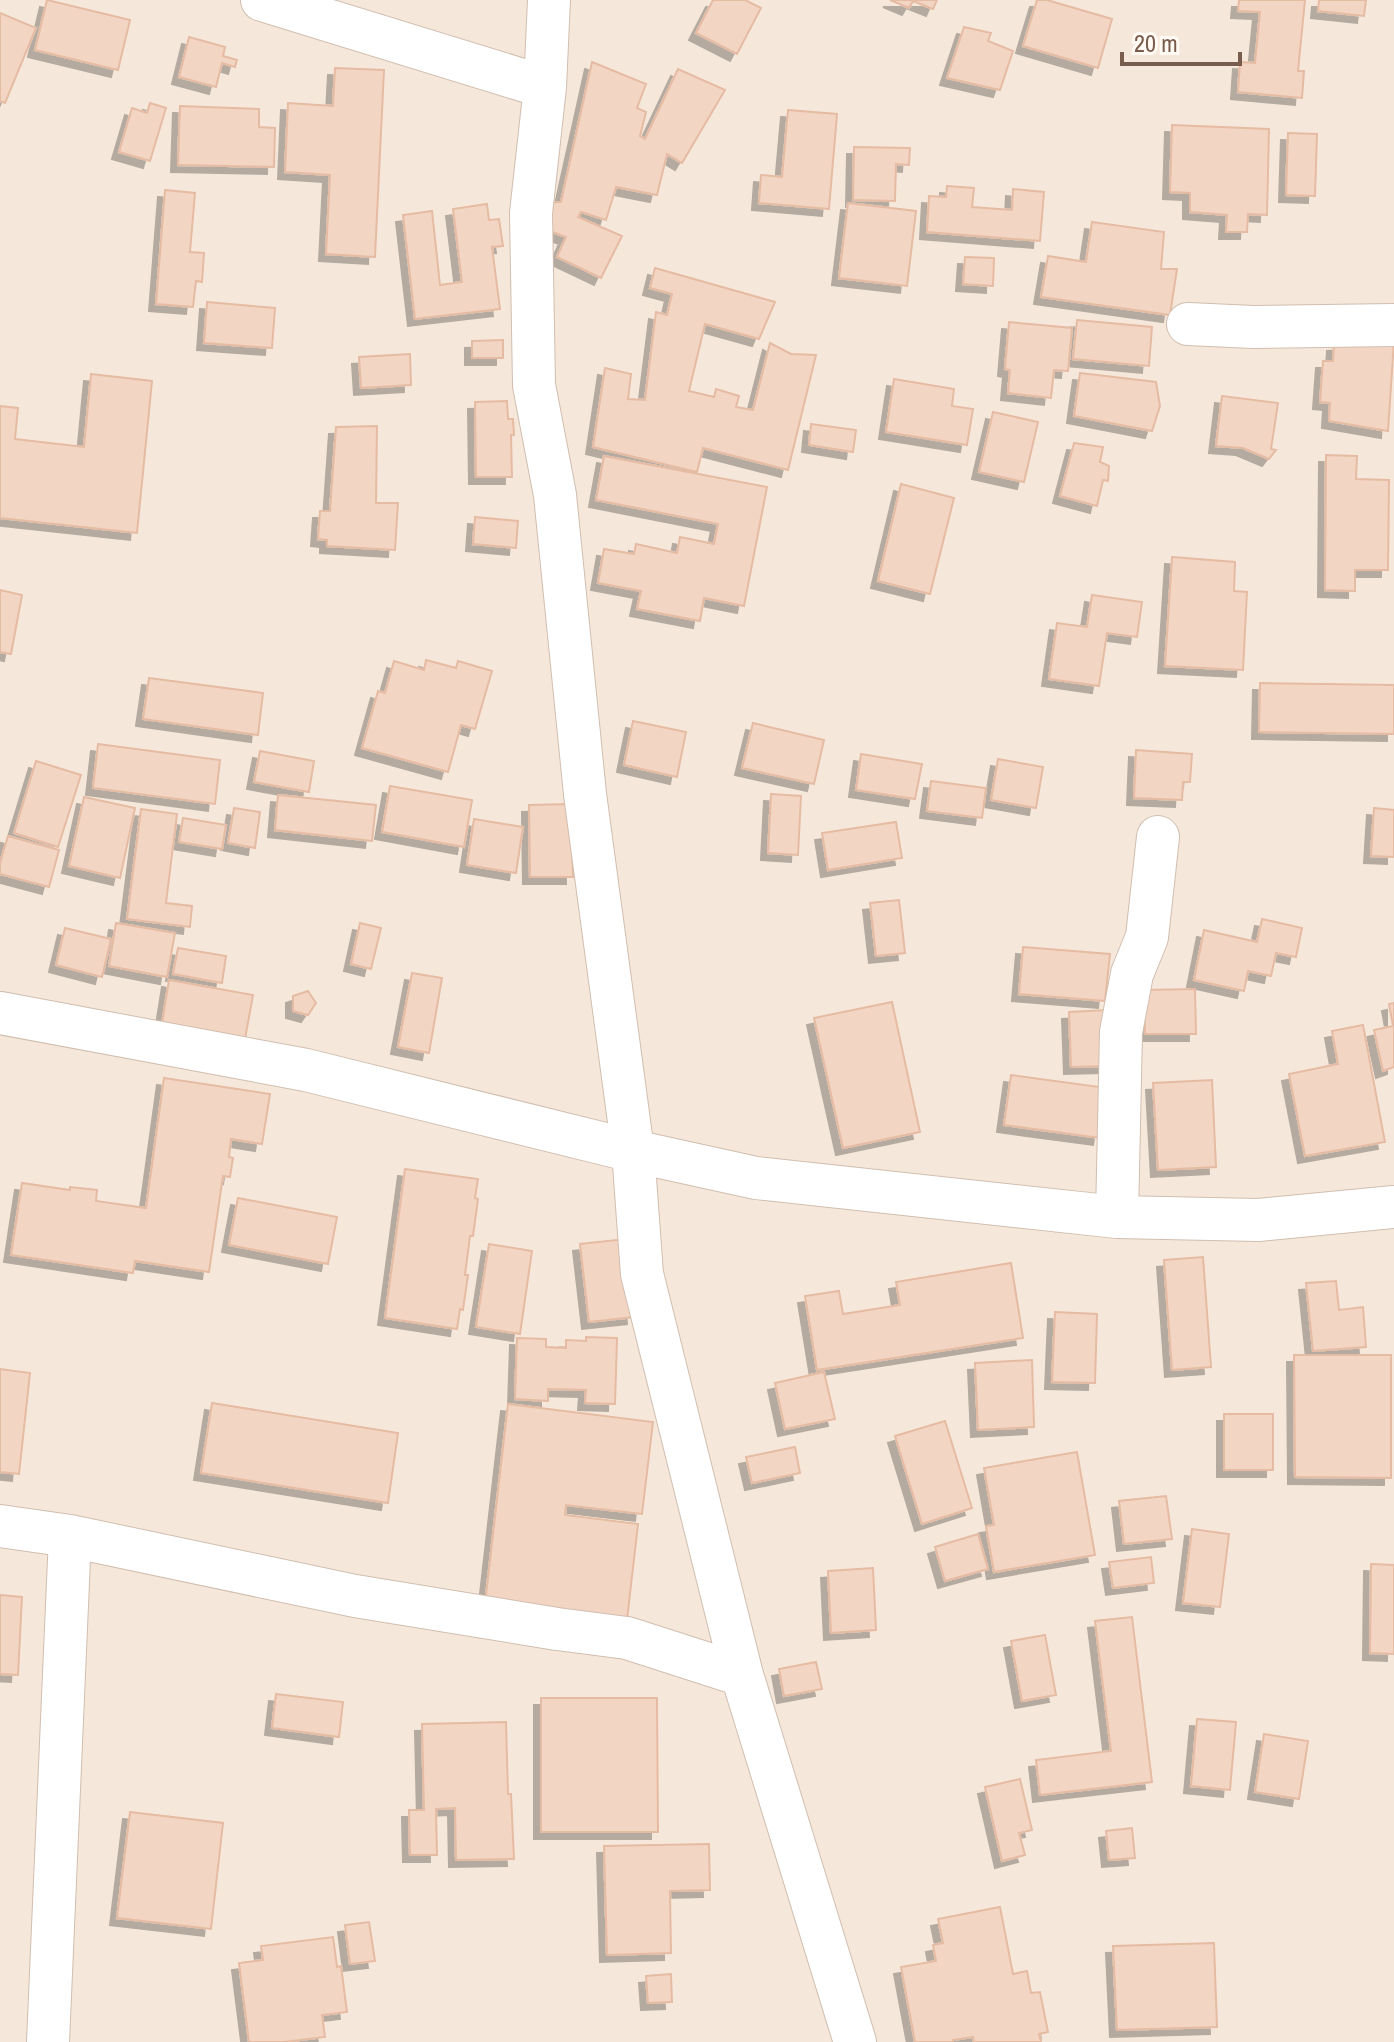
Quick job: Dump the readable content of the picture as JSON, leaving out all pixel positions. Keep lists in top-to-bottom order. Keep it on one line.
{"scale_bar":"20 m"}
